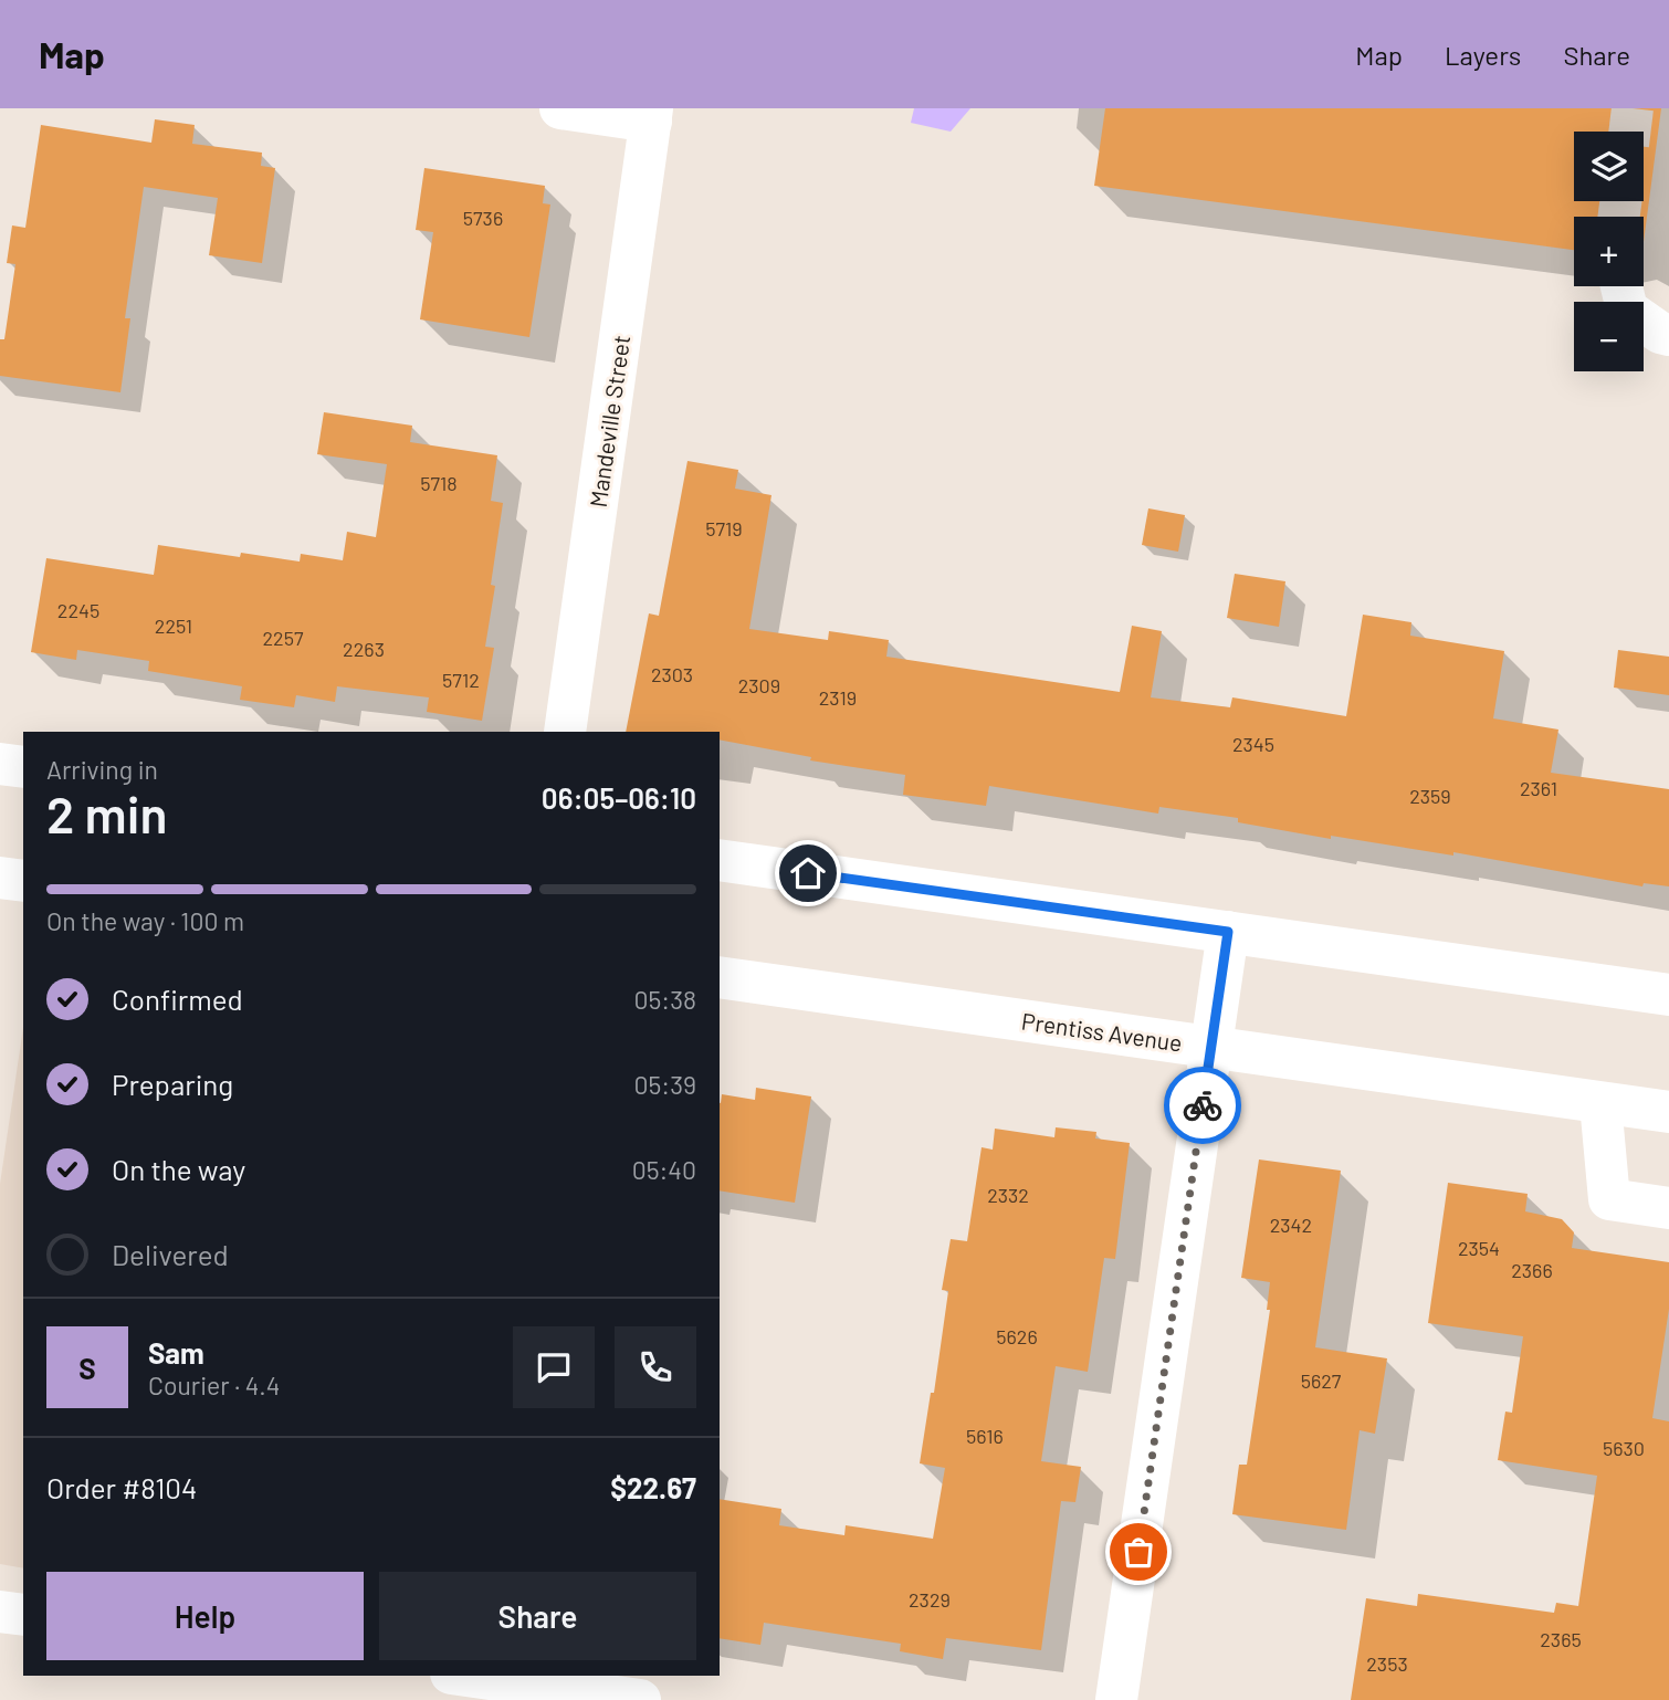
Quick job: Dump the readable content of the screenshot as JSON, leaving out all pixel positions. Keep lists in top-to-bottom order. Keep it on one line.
{"streets":{"street":["Mandeville Street","Prentiss Avenue"]},"house_numbers":["5736","5718","5719","2245","2251","2257","2263","2303","5712","2309","2319","2345","2361","2359","2332","2342","2354","2366","5626","5627","5616","5630","2329","2365","2353"],"page":{"header":"Map","nav":["Map","Layers","Share"],"map_buttons":["+","−"],"heading":["2 min","Arriving in","06:05–06:10"],"panel":["Sam","Courier · 4.4","Order #8104","$22.67"],"bar":"On the way · 100 m","list":[["Confirmed","05:38"],["Preparing","05:39"],["On the way","05:40"],"Delivered"],"round":"S","buttons":["Help","Share"]}}
